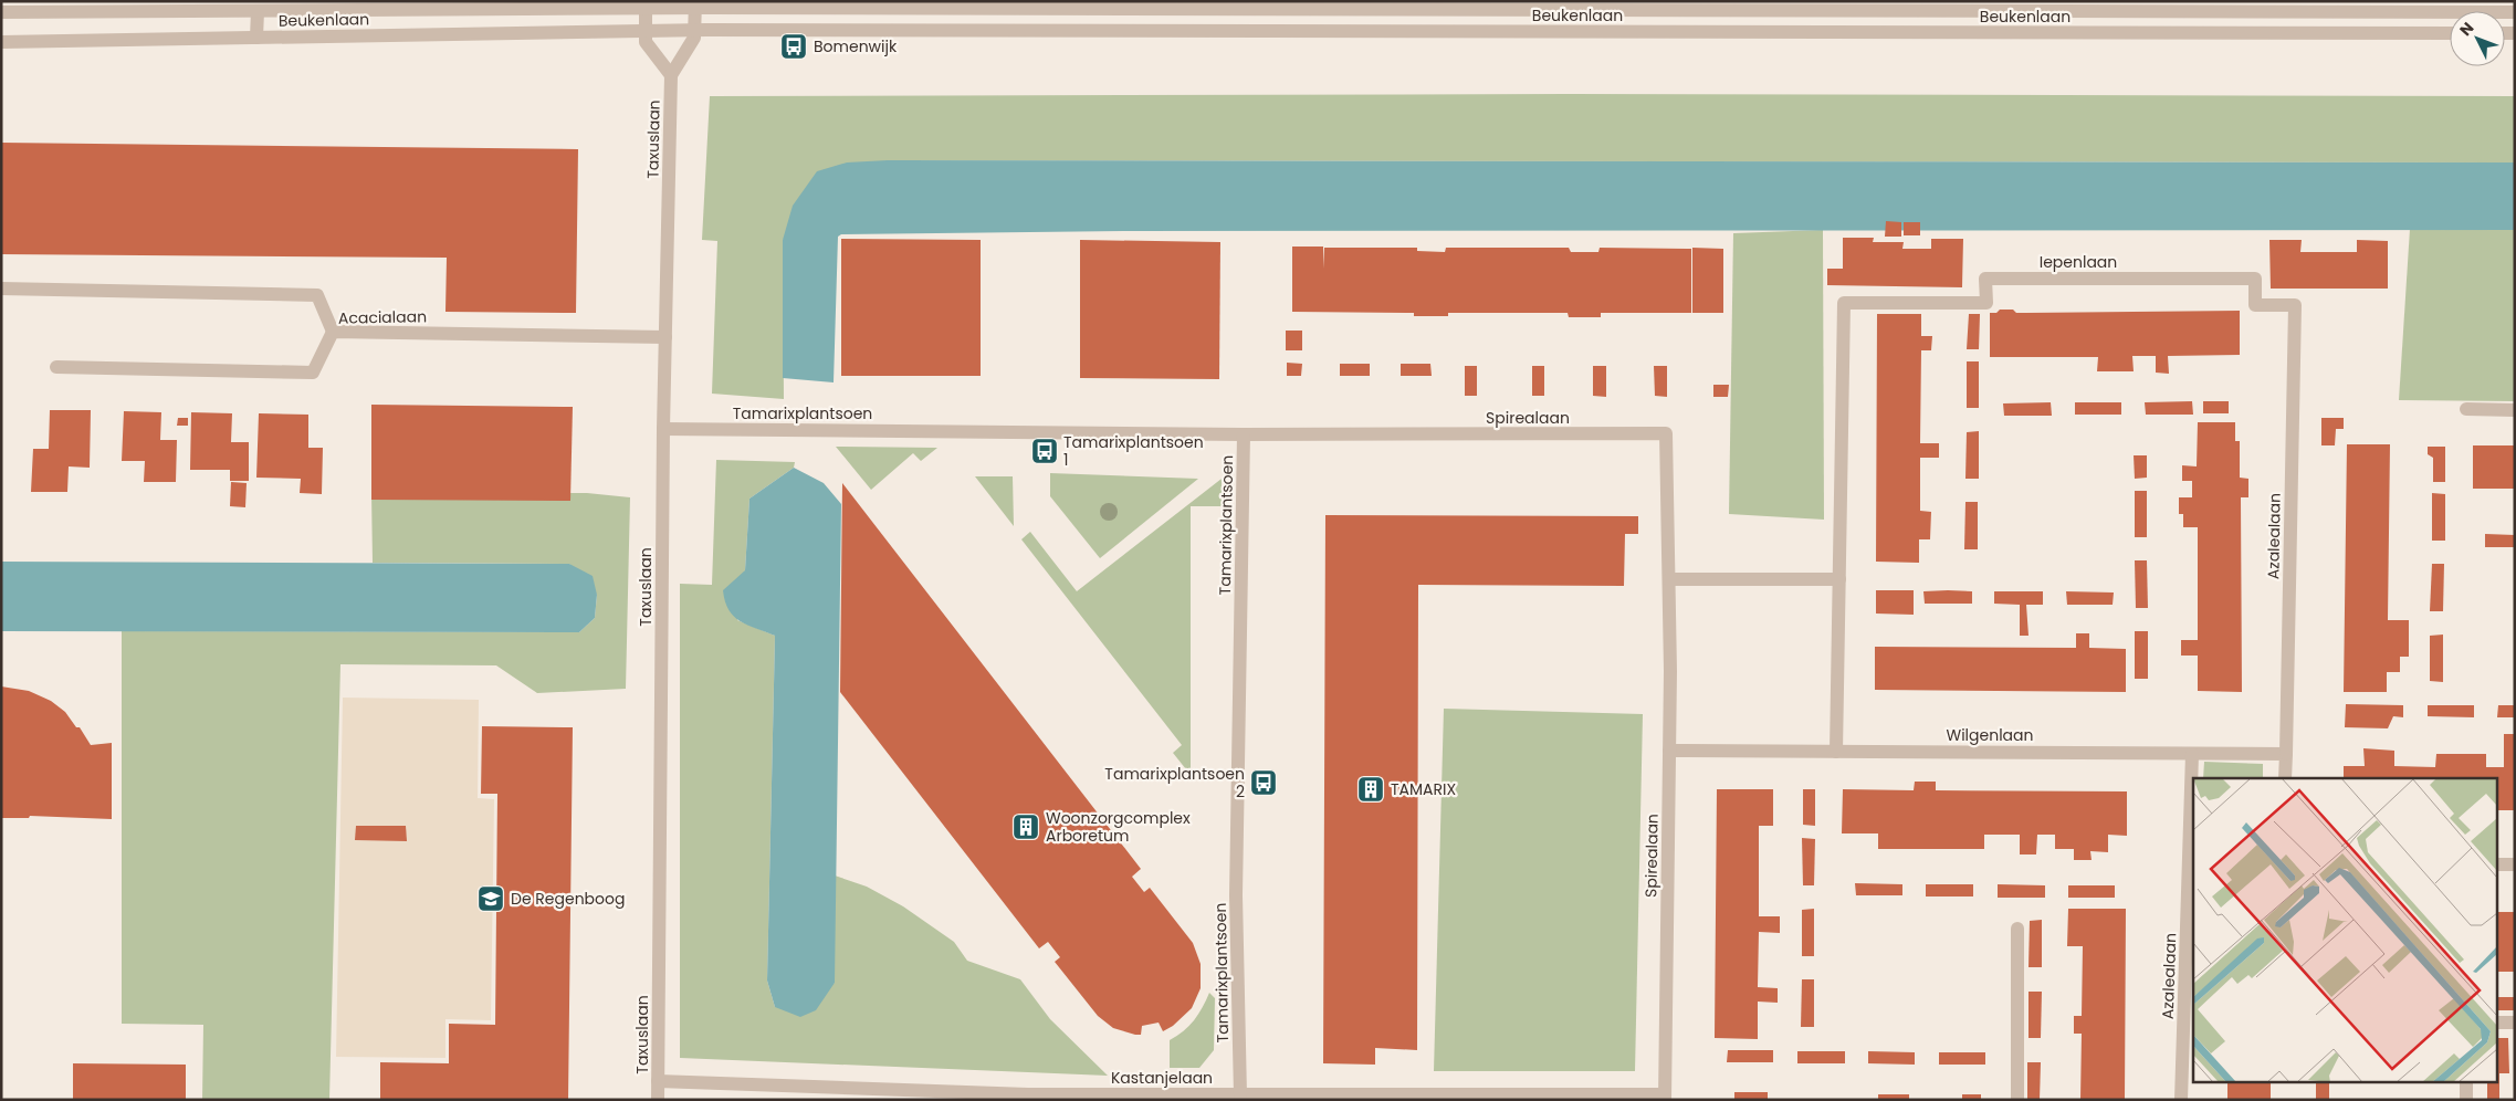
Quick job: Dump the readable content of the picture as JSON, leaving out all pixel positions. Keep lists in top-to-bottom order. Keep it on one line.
{"streets":{"street":["Beukenlaan","Taxuslaan","Iepenlaan","Acacialaan","Tamarixplantsoen","Spirealaan","Azalealaan","Wilgenlaan","Kastanjelaan"]},"crossings":[["Taxuslaan","Acacialaan"],["Taxuslaan","Tamarixplantsoen"],["Taxuslaan","Kastanjelaan"],["Iepenlaan","Azalealaan"],["Tamarixplantsoen","Spirealaan"],["Tamarixplantsoen","Kastanjelaan"],["Spirealaan","Wilgenlaan"],["Spirealaan","Kastanjelaan"],["Azalealaan","Wilgenlaan"]],"places":{"bus stop":["Bomenwijk","Tamarixplantsoen 1","Tamarixplantsoen 2"],"building":["TAMARIX","Woonzorgcomplex Arboretum"],"school or university":["De Regenboog"]},"north":"top left"}
